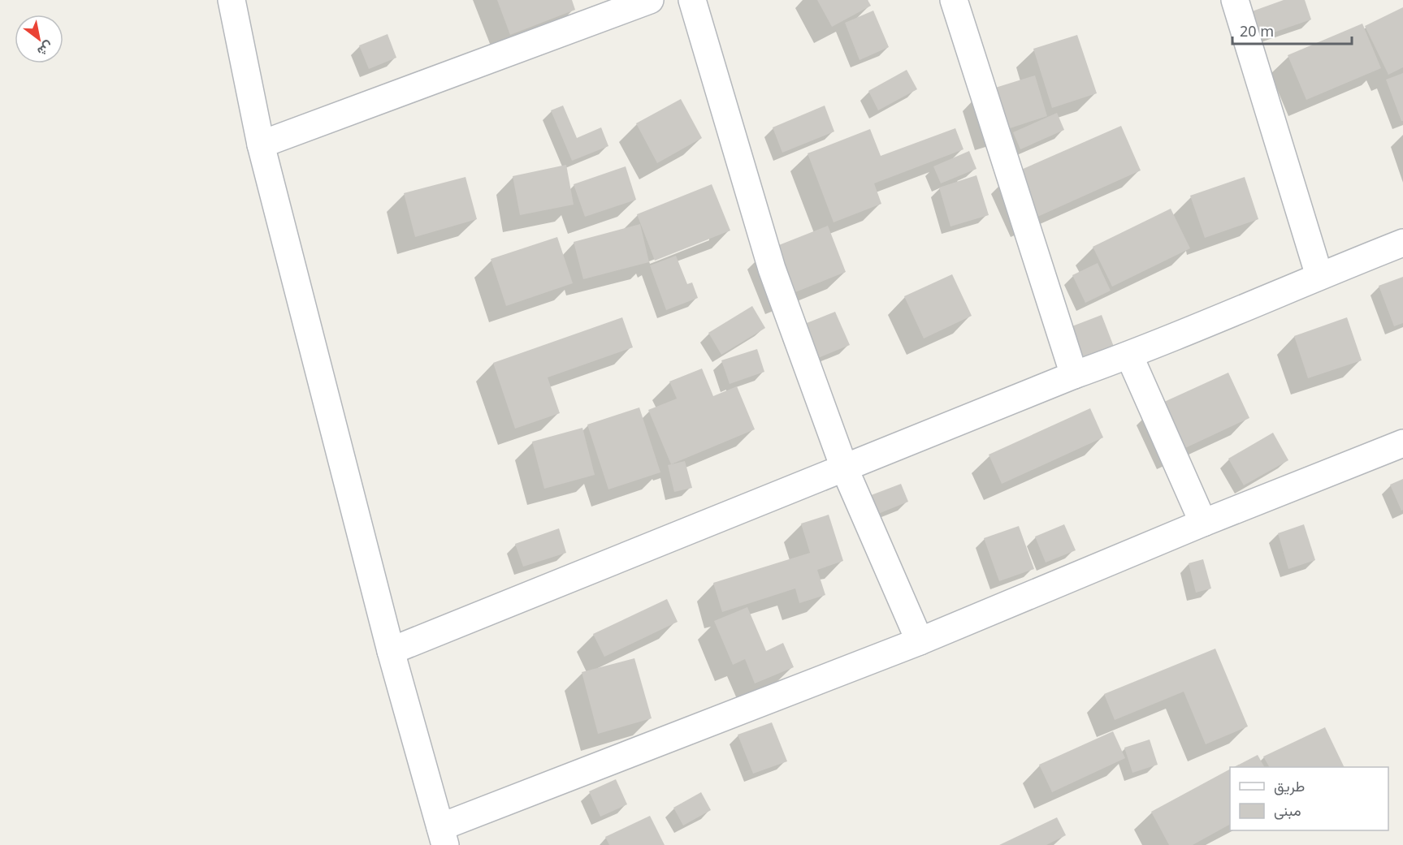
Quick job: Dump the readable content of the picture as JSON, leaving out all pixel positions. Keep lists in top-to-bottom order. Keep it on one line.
{"legend":["طريق","مبنى"],"scale_bar":"20 m","north":"bottom right"}
